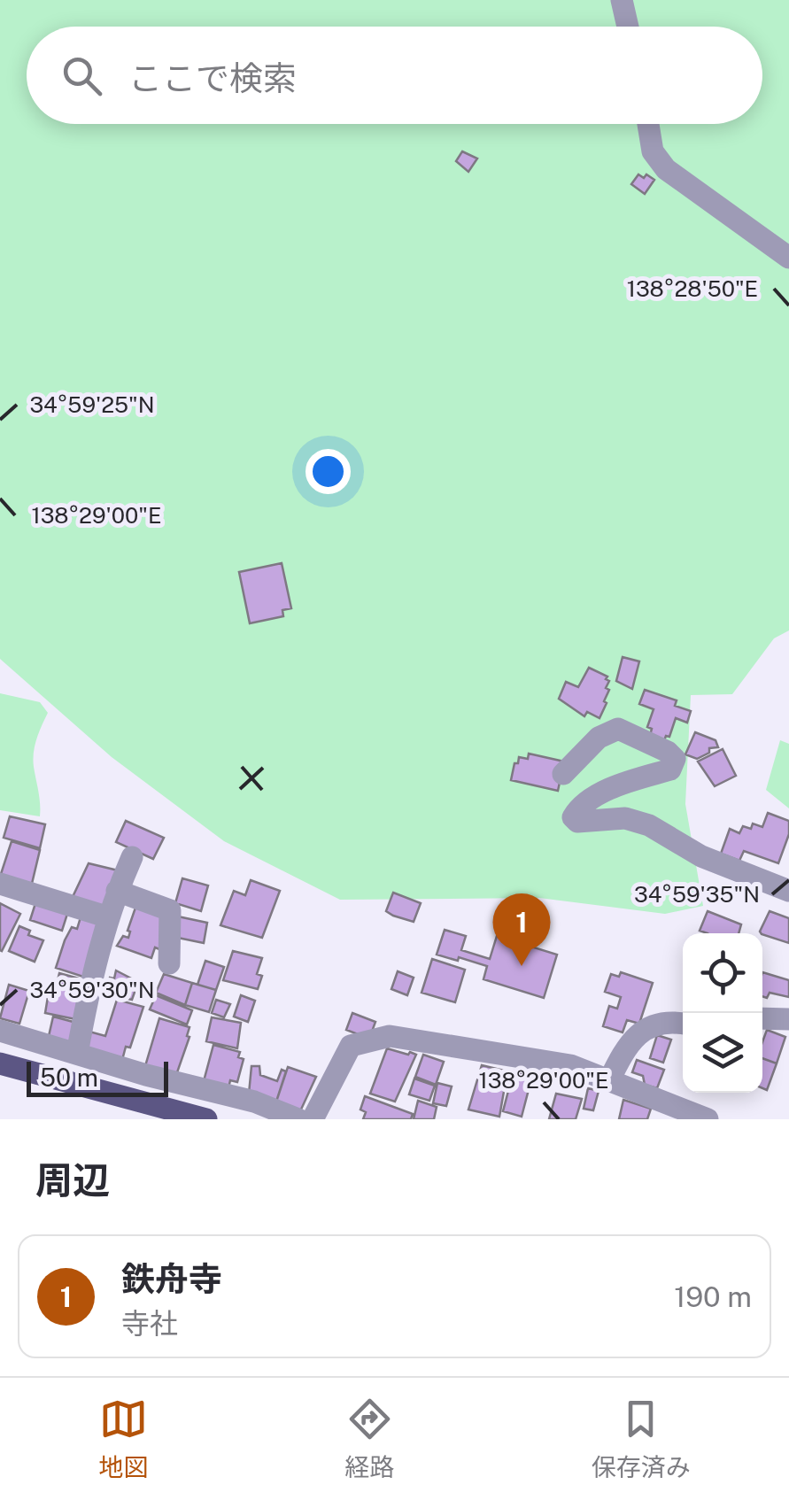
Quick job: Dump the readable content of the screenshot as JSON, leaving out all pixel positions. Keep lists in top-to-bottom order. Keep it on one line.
{"scale_bar":"50 m","page":{"search":"ここで検索","pins":"1","scale":"50 m","heading":"周辺","list":[{"mark":"1","name":"鉄舟寺","note":"寺社","value":"190 m"}],"nav":["地図","経路","保存済み"]},"coordinates":["138°28'50\"E","34°59'25\"N","138°29'00\"E","34°59'35\"N","34°59'30\"N"]}
